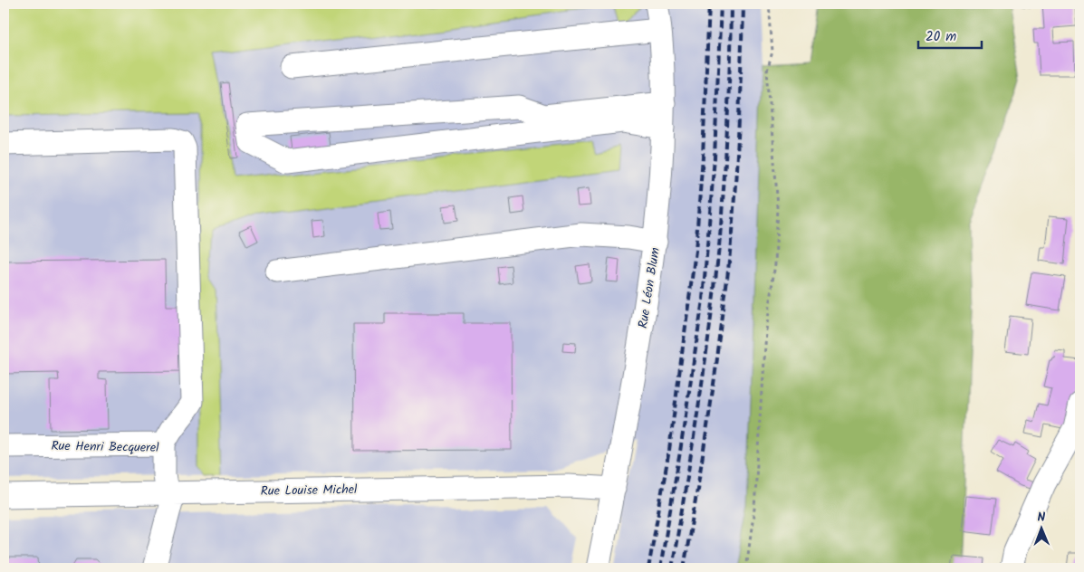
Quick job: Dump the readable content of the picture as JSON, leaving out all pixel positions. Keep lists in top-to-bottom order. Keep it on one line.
{"streets":{"street":["Rue Léon Blum","Rue Henri Becquerel","Rue Louise Michel"]},"crossings":[["Rue Léon Blum","Rue Louise Michel"],["Rue Henri Becquerel","Rue Louise Michel"]],"scale_bar":"20 m","north":"top"}
